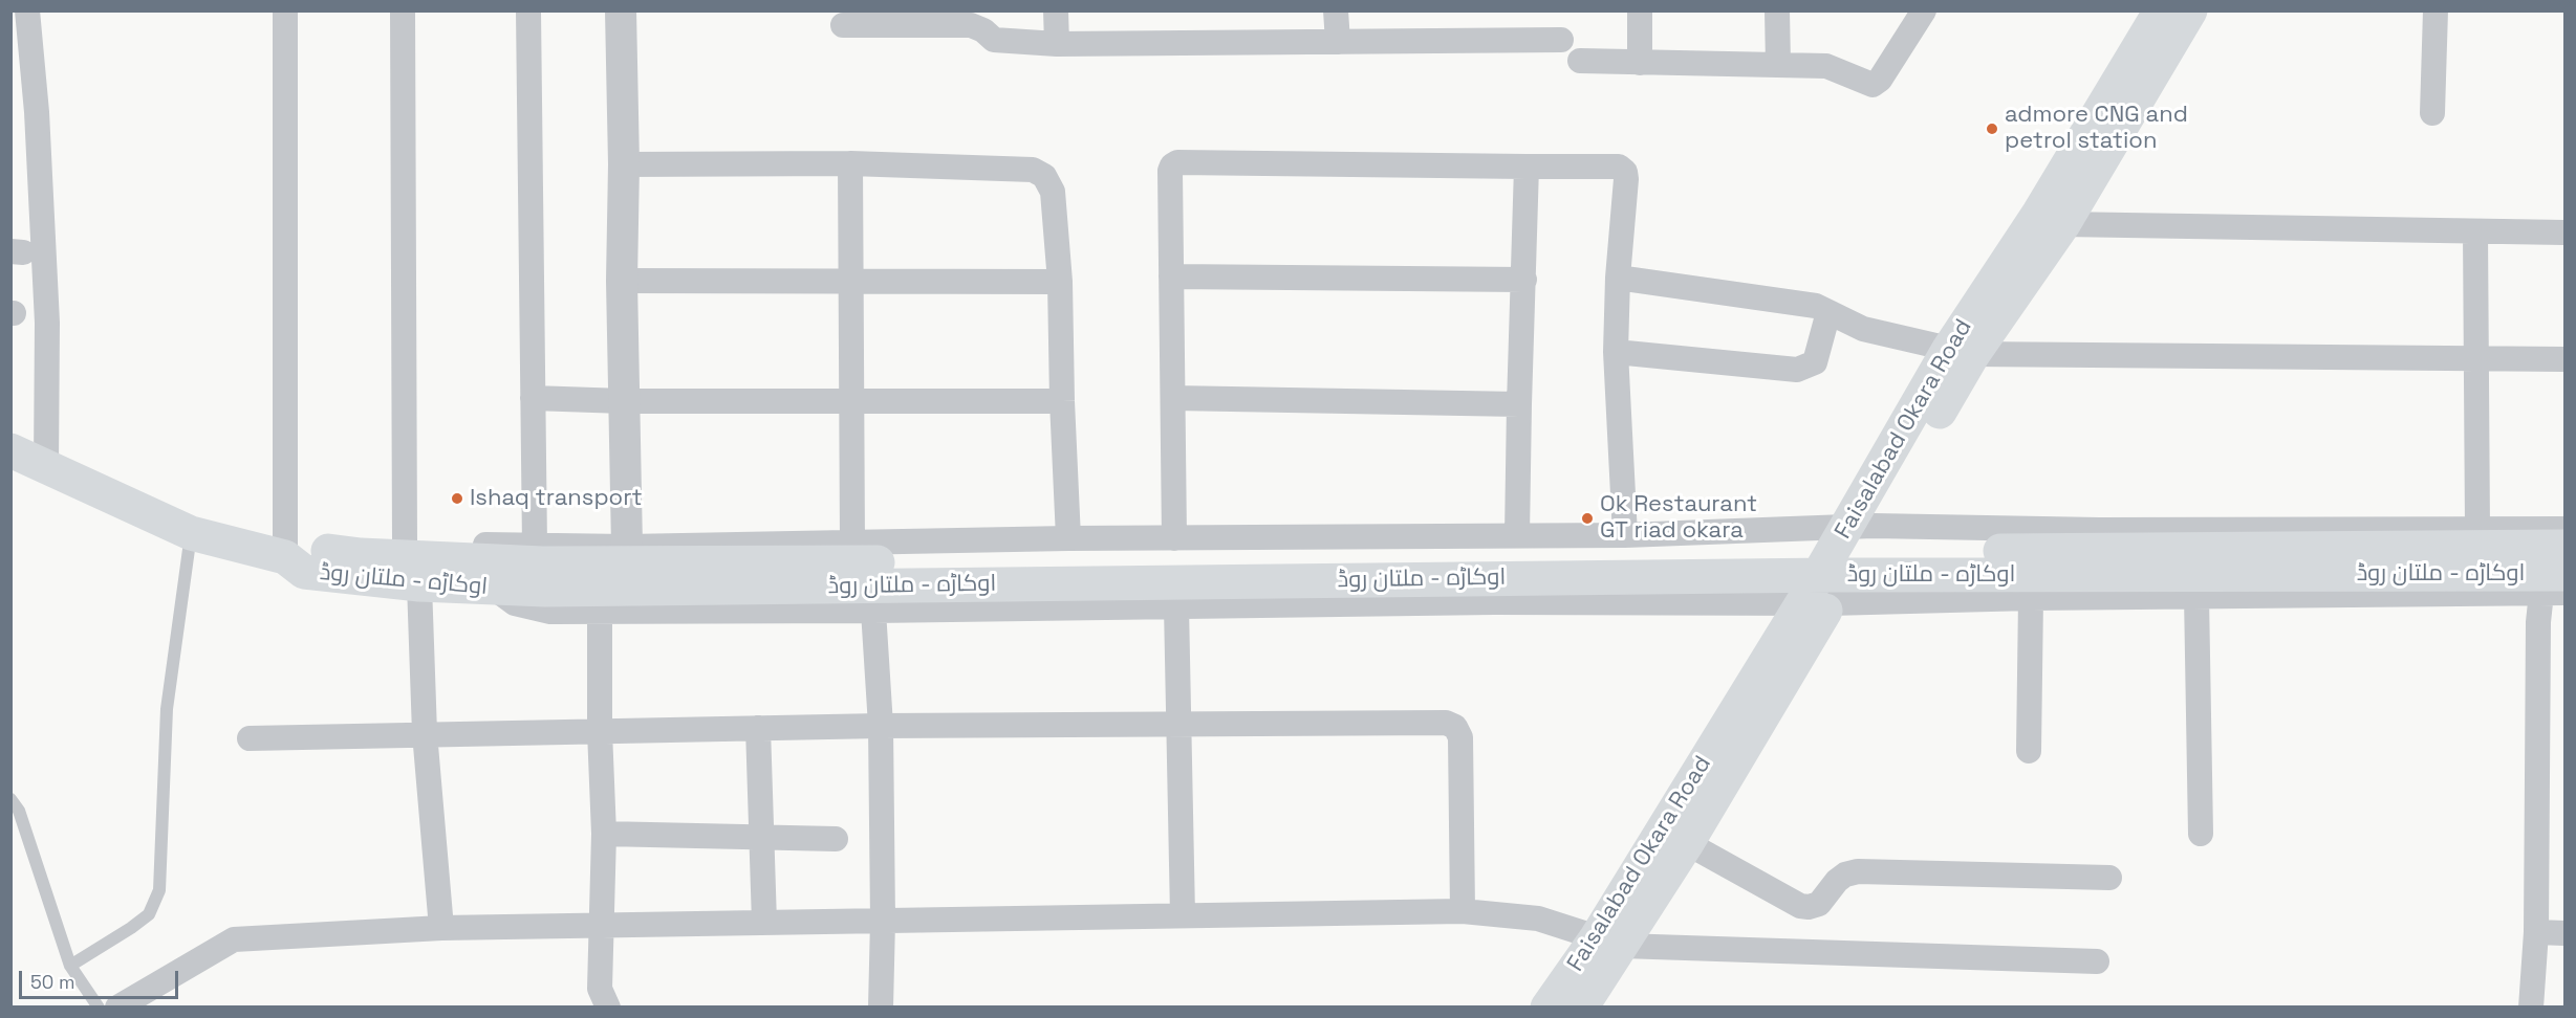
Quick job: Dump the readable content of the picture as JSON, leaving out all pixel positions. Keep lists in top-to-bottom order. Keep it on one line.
{"streets":{"main road":["Faisalabad Okara Road","اوکاڑہ - ملتان روڈ"]},"places":["admore CNG and petrol station","Ishaq transport","Ok Restaurant GT riad okara"],"scale_bar":"50 m"}
